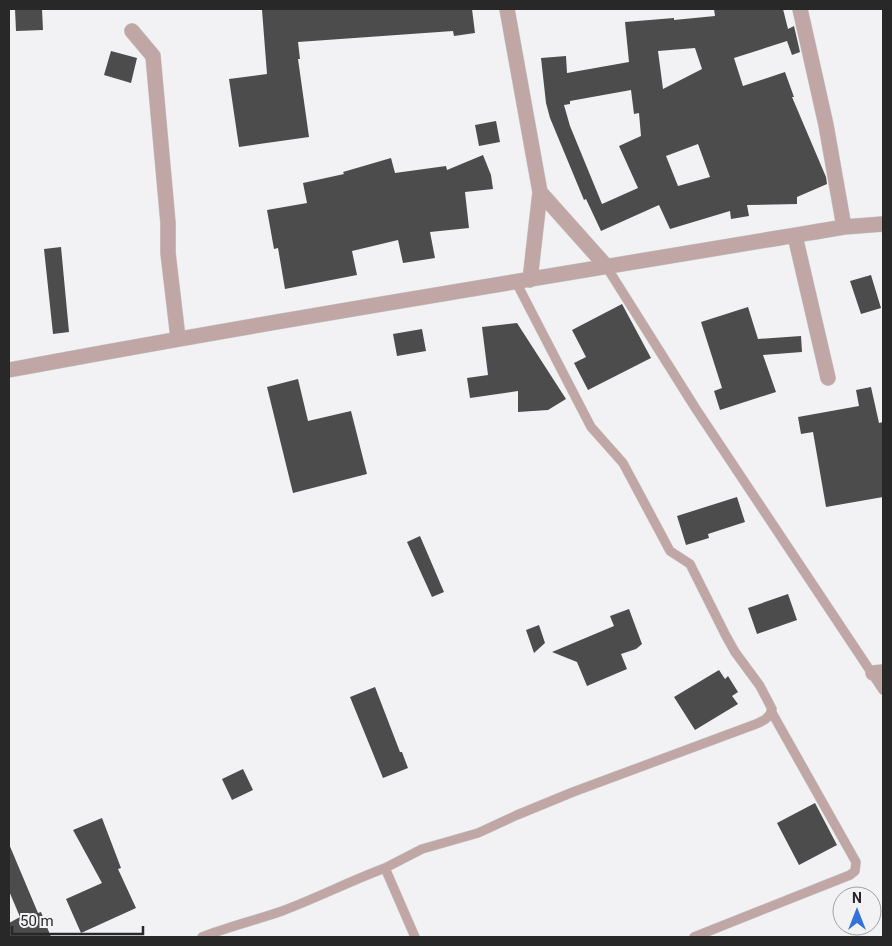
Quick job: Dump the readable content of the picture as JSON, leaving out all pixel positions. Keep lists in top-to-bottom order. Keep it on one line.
{"scale_bar":"50 m","north":"top"}
